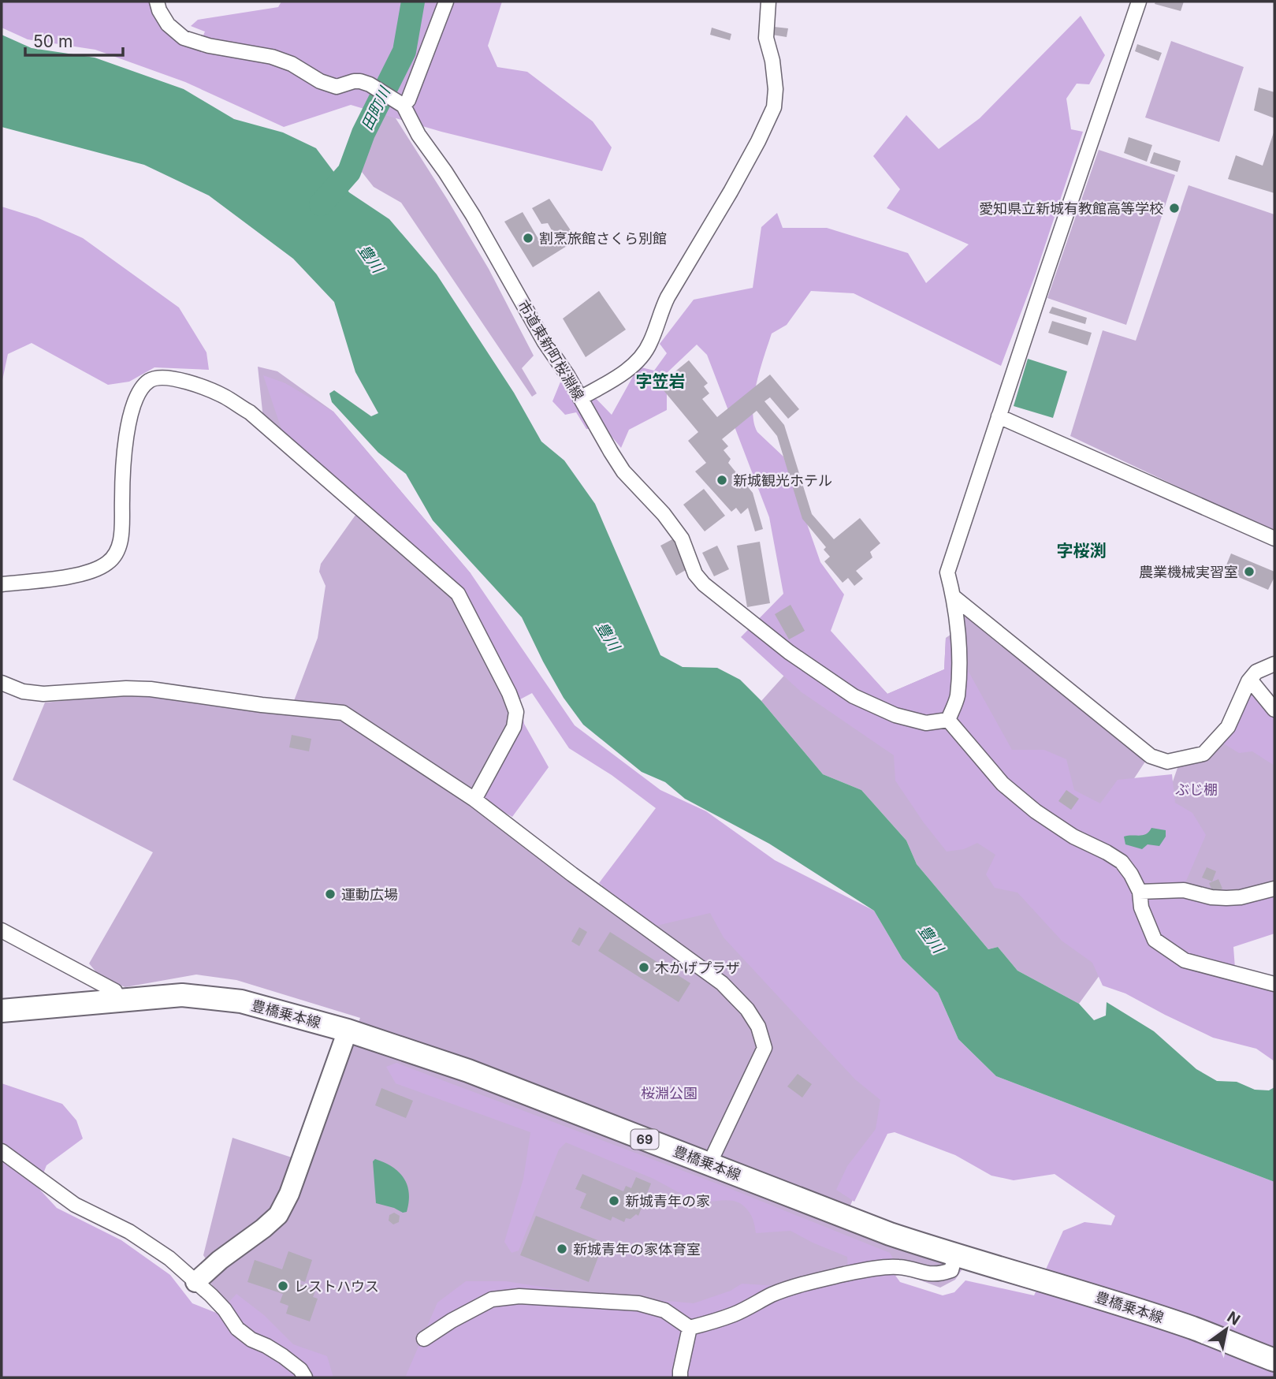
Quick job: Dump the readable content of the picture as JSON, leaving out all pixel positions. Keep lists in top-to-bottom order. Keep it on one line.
{"streets":{"main road":["豊橋乗本線","69"],"street":["市道東新町桜淵線"]},"districts":["字笠岩","字桜渕"],"water":["田町川","豊川"],"parks":["ぶじ棚","桜淵公園"],"places":["愛知県立新城有教館高等学校","割烹旅館さくら別館","新城観光ホテル","農業機械実習室","運動広場","木かげプラザ","新城青年の家","新城青年の家体育室","レストハウス"],"scale_bar":"50 m","north":"top right"}
